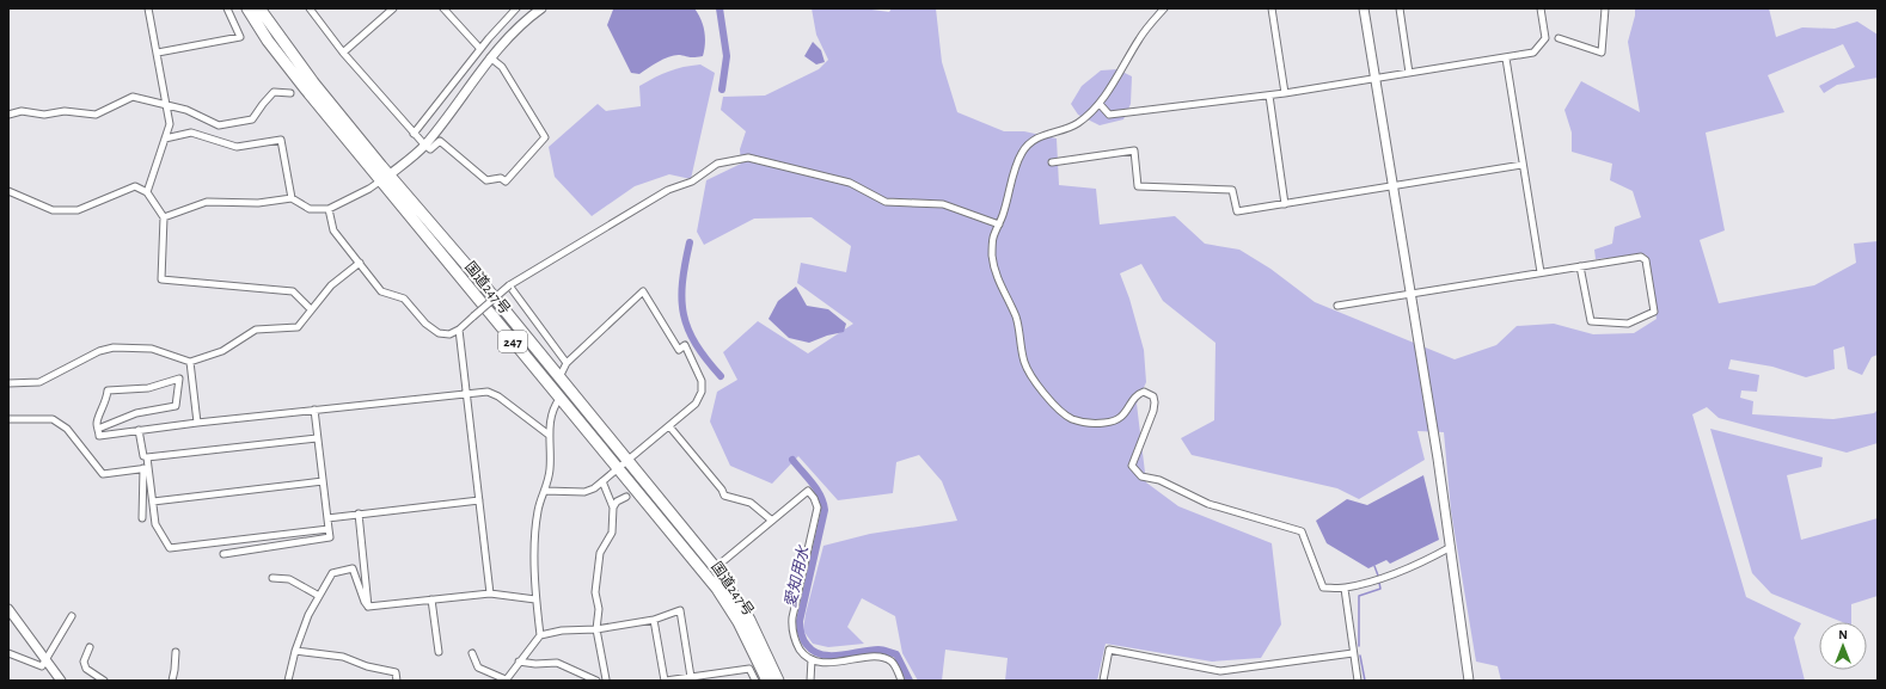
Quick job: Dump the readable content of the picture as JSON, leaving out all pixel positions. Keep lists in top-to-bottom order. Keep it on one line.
{"streets":{"highway":["国道247号","247"]},"water":["愛知用水"],"north":"top"}
